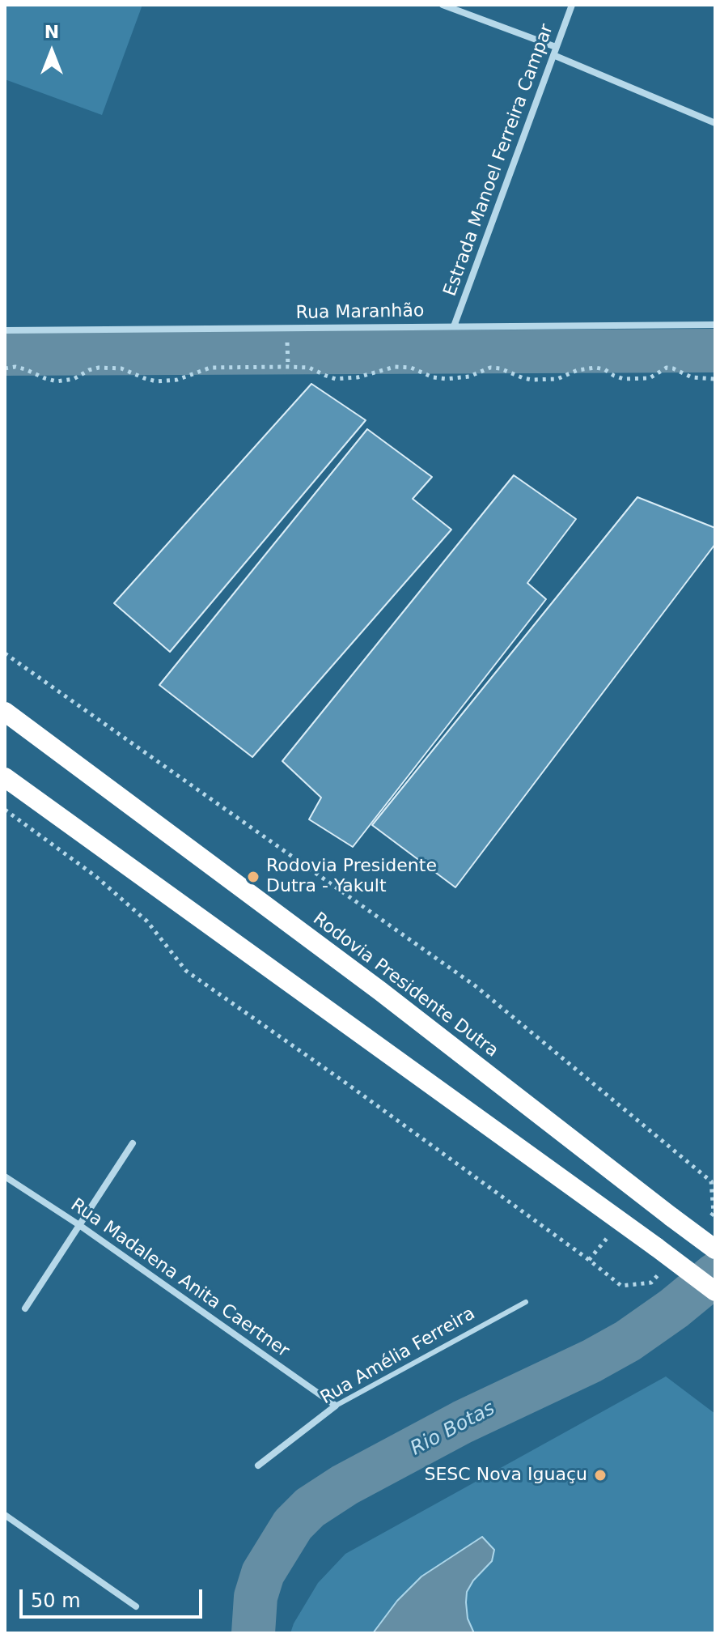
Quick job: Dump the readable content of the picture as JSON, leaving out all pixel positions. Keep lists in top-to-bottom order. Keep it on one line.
{"streets":{"highway":["Rodovia Presidente Dutra"],"street":["Estrada Manoel Ferreira Campar","Rua Maranhão","Rua Madalena Anita Caertner","Rua Amélia Ferreira"]},"crossings":[["Estrada Manoel Ferreira Campar","Rua Maranhão"],["Rua Madalena Anita Caertner","Rua Amélia Ferreira"]],"water":["Rio Botas"],"places":["Rodovia Presidente Dutra - Yakult","SESC Nova Iguaçu"],"scale_bar":"50 m","north":"top"}
